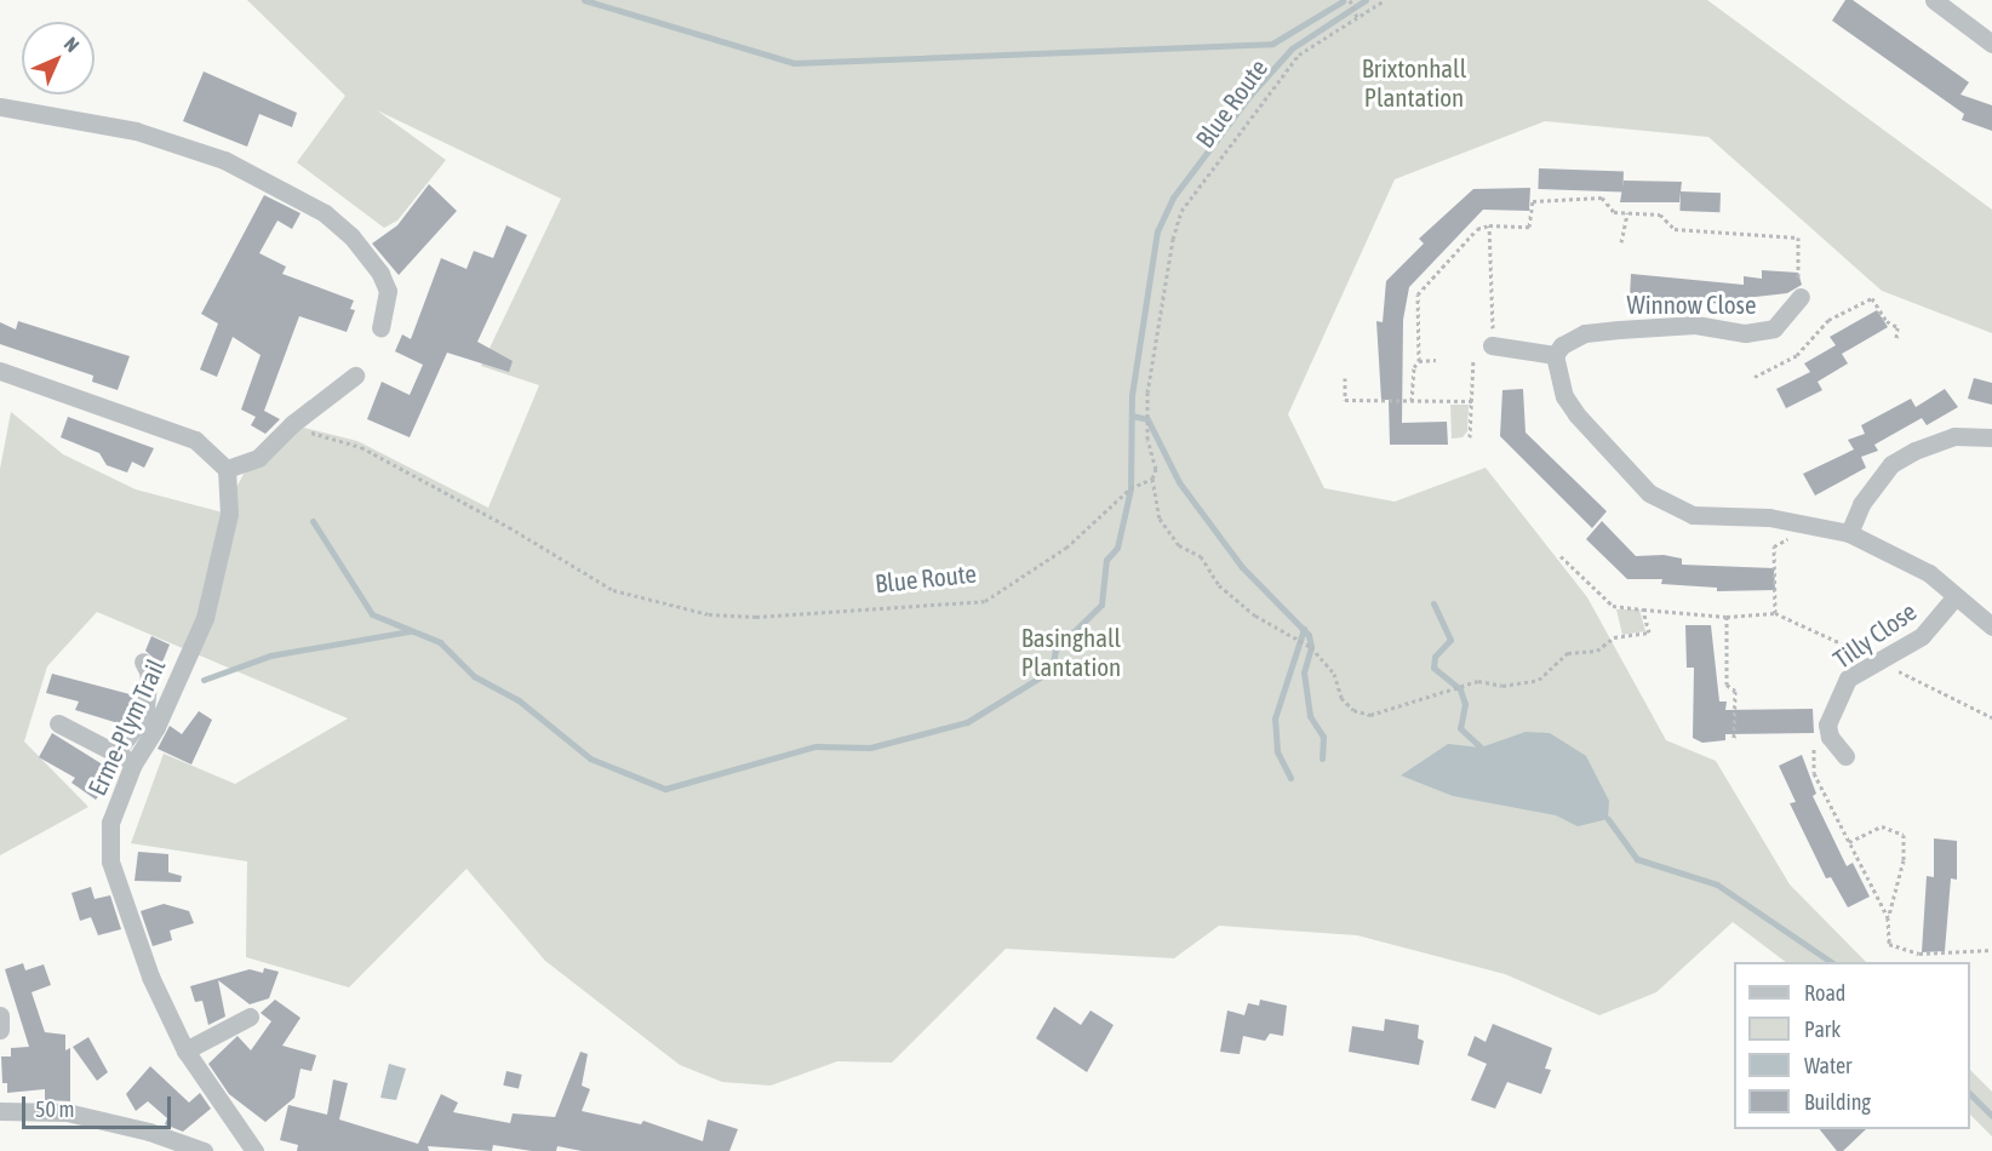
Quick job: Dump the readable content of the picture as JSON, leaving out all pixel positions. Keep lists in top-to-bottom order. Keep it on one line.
{"streets":{"street":["Winnow Close","Tilly Close","Erme-Plym Trail"],"path":["Blue Route"]},"parks":["Brixtonhall Plantation","Basinghall Plantation"],"legend":["Road","Park","Water","Building"],"scale_bar":"50 m","north":"top right"}
